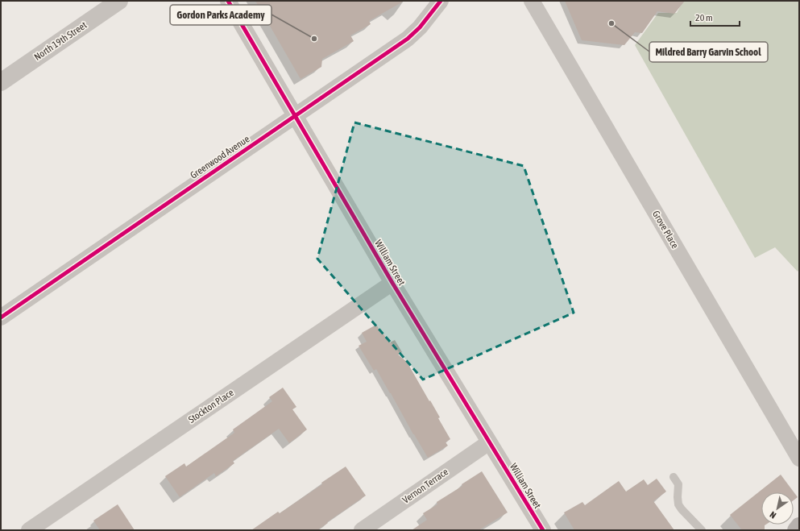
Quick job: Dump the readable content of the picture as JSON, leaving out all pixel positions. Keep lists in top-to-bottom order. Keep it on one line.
{"streets":{"street":["North 19th Street","Greenwood Avenue","Grove Place","William Street","Stockton Place","Vernon Terrace"]},"crossings":[["Greenwood Avenue","William Street"],["William Street","Stockton Place"],["William Street","Vernon Terrace"]],"places":["Mildred Barry Garvin School","Gordon Parks Academy"],"scale_bar":"20 m","north":"bottom left"}
